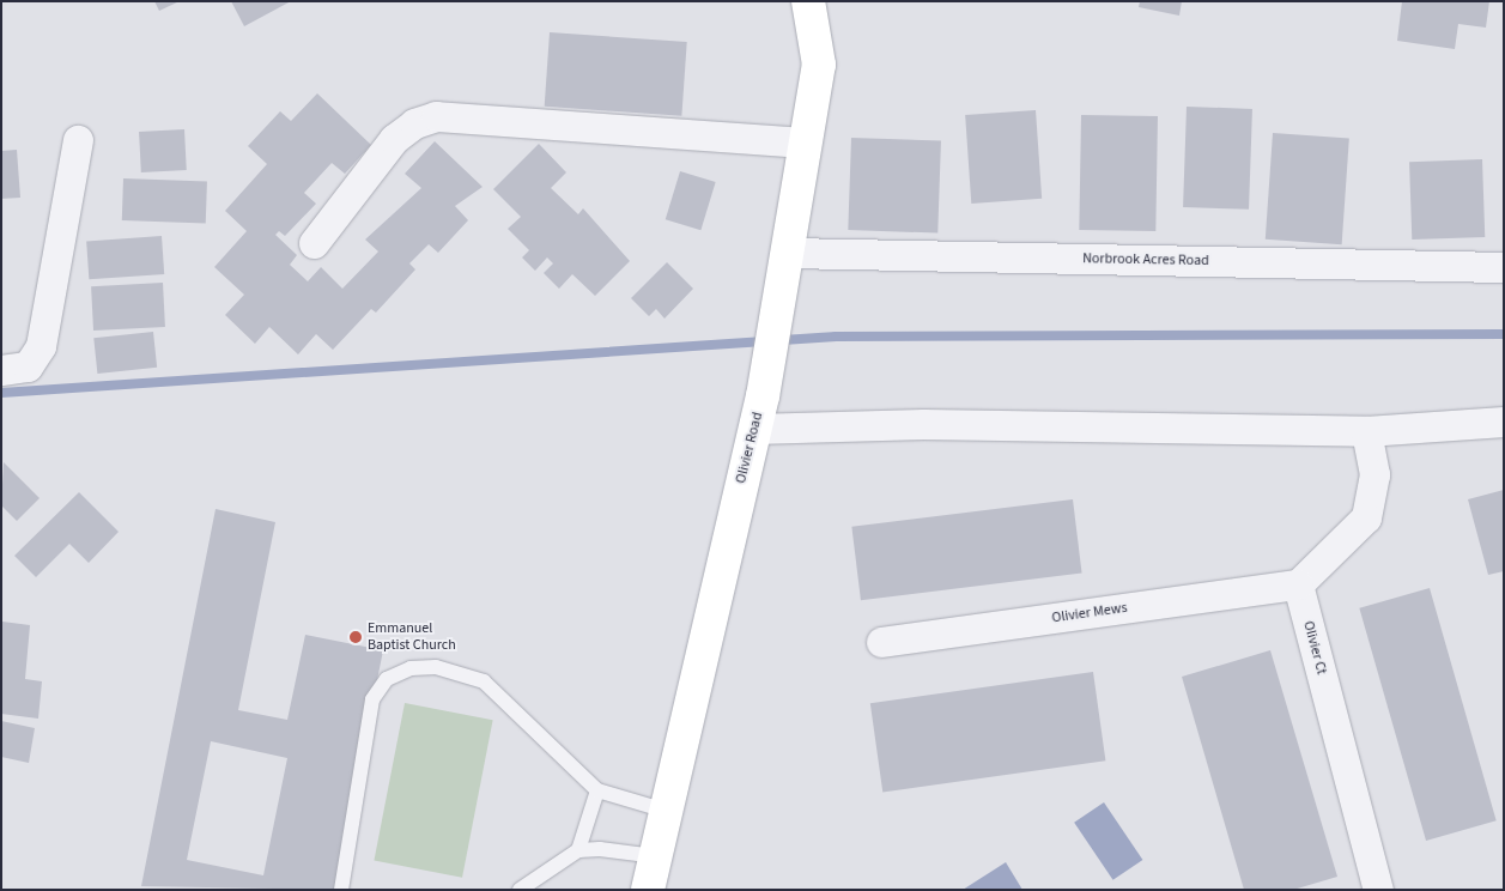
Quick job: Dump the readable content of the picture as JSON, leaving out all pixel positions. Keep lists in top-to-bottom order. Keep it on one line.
{"streets":{"main road":["Olivier Road"],"street":["Norbrook Acres Road","Olivier Mews","Olivier Ct"]},"crossings":[["Norbrook Acres Road","Olivier Road"],["Olivier Mews","Olivier Ct"]],"places":["Emmanuel Baptist Church"]}
